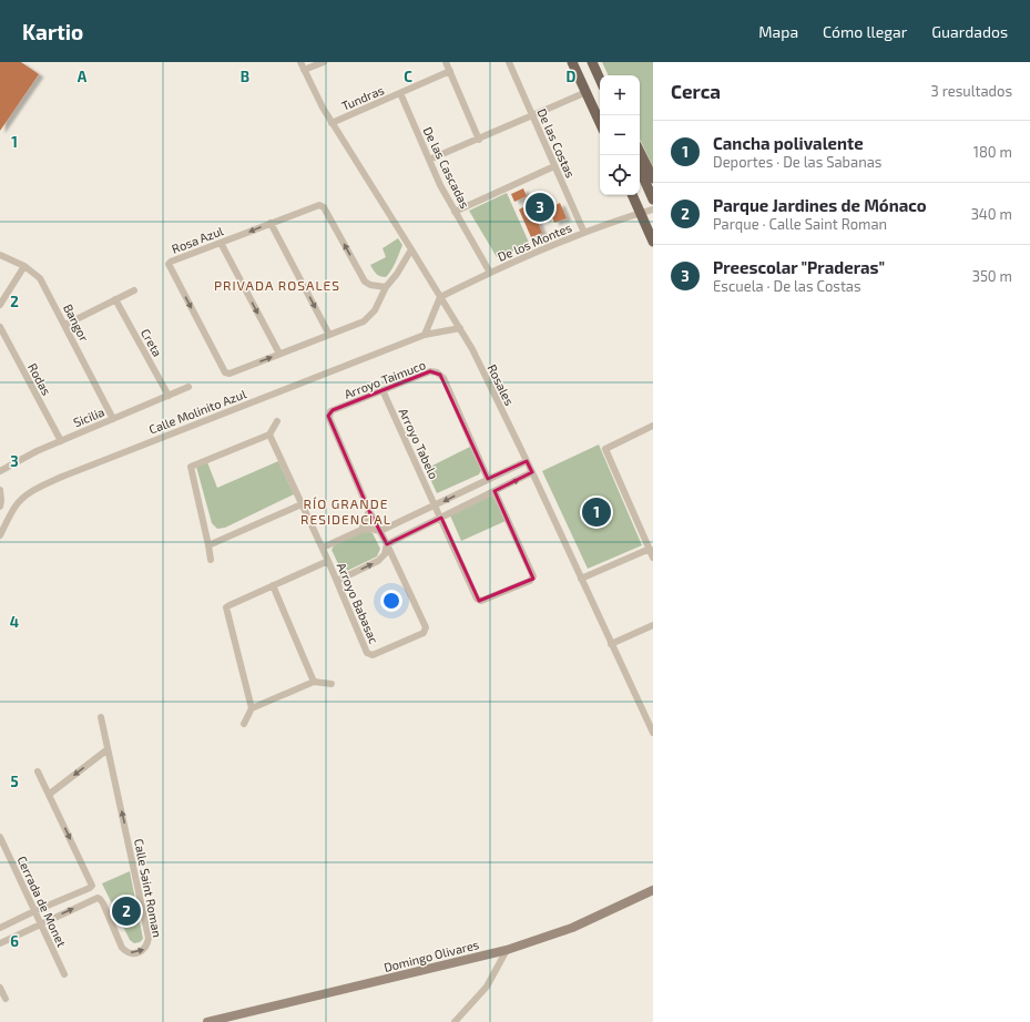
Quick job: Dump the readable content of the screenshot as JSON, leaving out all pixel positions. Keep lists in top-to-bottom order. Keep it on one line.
{"streets":{"main road":["Domingo Olivares"],"street":["Tundras","De las Costas","De las Cascadas","Rosa Azul","De los Montes","Bangor","Creta","Rodas","Arroyo Taimuco","Rosales","Calle Molinito Azul","Sicilia","Arroyo Tabelo","Arroyo Babasac","Calle Saint Roman","Cerrada de Monet"]},"crossings":[["Tundras","De las Cascadas"],["Tundras","Rosales"],["De las Costas","De los Montes"],["De las Cascadas","De los Montes"],["De los Montes","Rosales"],["Bangor","Sicilia"],["Creta","Sicilia"],["Rodas","Sicilia"],["Arroyo Taimuco","Arroyo Tabelo"],["Arroyo Taimuco","Arroyo Babasac"],["Rosales","Calle Molinito Azul"],["Calle Saint Roman","Cerrada de Monet"]],"districts":["PRIVADA ROSALES","RÍO GRANDE RESIDENCIAL"],"page":{"header":"Kartio","nav":["Mapa","Cómo llegar","Guardados"],"heading":["Cerca","3 resultados"],"map_buttons":["+","−"],"list":[{"mark":"1","name":"Cancha polivalente","note":"Deportes · De las Sabanas","value":"180 m"},{"mark":"2","name":"Parque Jardines de Mónaco","note":"Parque · Calle Saint Roman","value":"340 m"},{"mark":"3","name":"Preescolar \"Praderas\"","note":"Escuela · De las Costas","value":"350 m"}],"pins":["3","1","2"]},"grid":{"columns":["A","B","C","D"],"rows":["1","2","3","4","5","6"]}}
